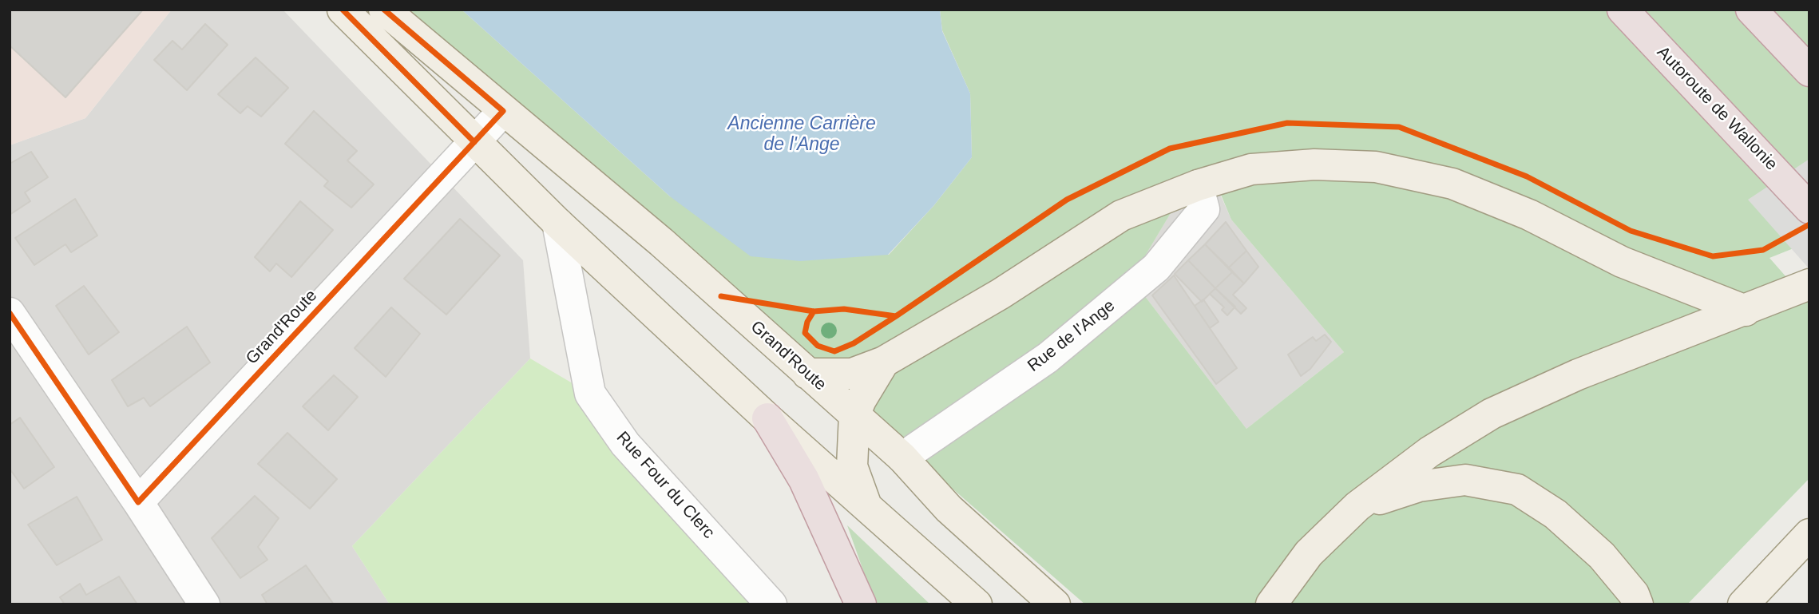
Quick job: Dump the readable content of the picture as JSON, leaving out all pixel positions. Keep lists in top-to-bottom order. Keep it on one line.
{"streets":{"highway":["Autoroute de Wallonie"],"main road":["Grand'Route"],"street":["Rue de l'Ange","Rue Four du Clerc"]},"crossings":[["Grand'Route","Rue de l'Ange"]],"water":["Ancienne Carrière de l'Ange"]}
